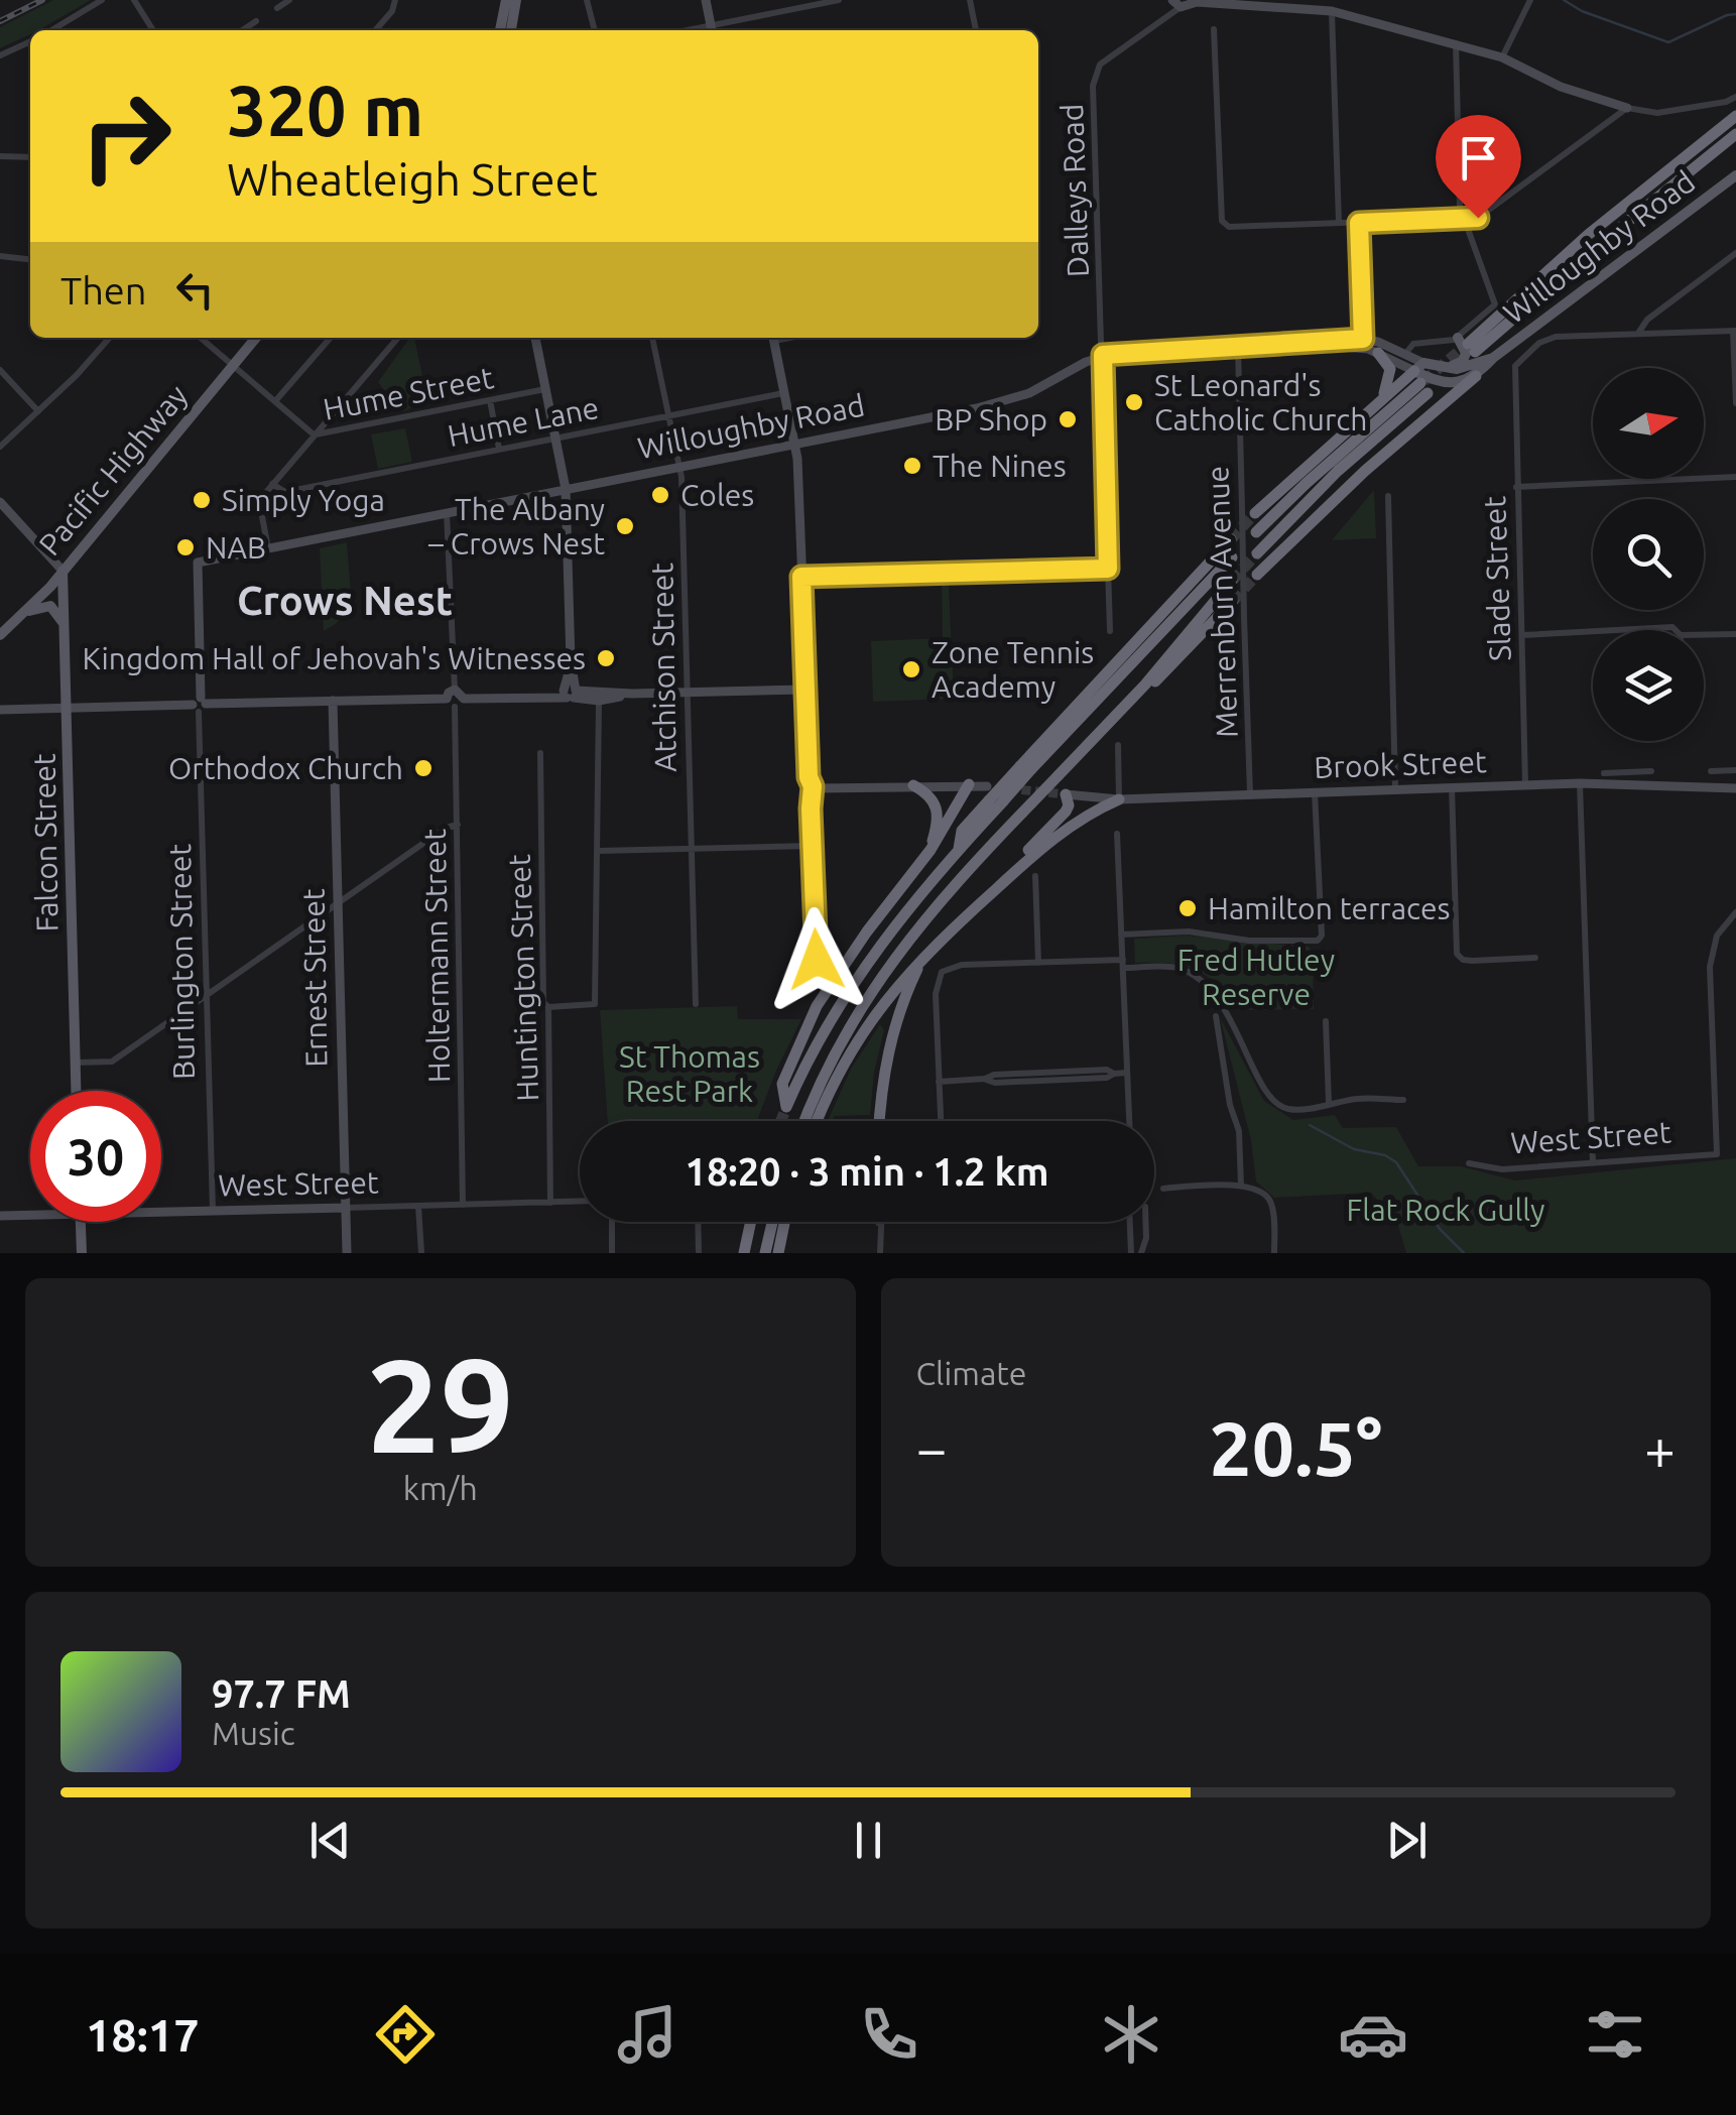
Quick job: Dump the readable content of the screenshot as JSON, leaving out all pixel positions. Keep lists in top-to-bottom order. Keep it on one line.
{"streets":{"main road":["Willoughby Road","Pacific Highway","Falcon Street"],"street":["Dalleys Road","Hume Street","Hume Lane","Slade Street","Merrenburn Avenue","Atchison Street","Brook Street","Holtermann Street","Burlington Street","Ernest Street","Huntington Street","West Street"]},"crossings":[["Dalleys Road","Willoughby Road"],["Willoughby Road","Merrenburn Avenue"],["Willoughby Road","Atchison Street"],["Willoughby Road","Burlington Street"],["Hume Street","Pacific Highway"],["Hume Lane","Atchison Street"],["Pacific Highway","Falcon Street"],["Slade Street","Brook Street"],["Merrenburn Avenue","Brook Street"],["Holtermann Street","West Street"],["Burlington Street","West Street"],["Ernest Street","West Street"],["Huntington Street","West Street"]],"districts":["Crows Nest"],"parks":["Fred Hutley Reserve","St Thomas Rest Park","Flat Rock Gully"],"places":["St Leonard's Catholic Church","BP Shop","The Nines","Coles","Simply Yoga","The Albany – Crows Nest","NAB","Kingdom Hall of Jehovah's Witnesses","Zone Tennis Academy","Orthodox Church","Hamilton terraces"],"north":"right","page":{"turn":["320 m","Wheatleigh Street"],"then":"Then","limit":"30","trip":"18:20 · 3 min · 1.2 km","tile":[["29","km/h"],"Climate"],"heat":["−","20.5°","+"],"song":["97.7 FM","Music"],"tabs":"18:17"}}
